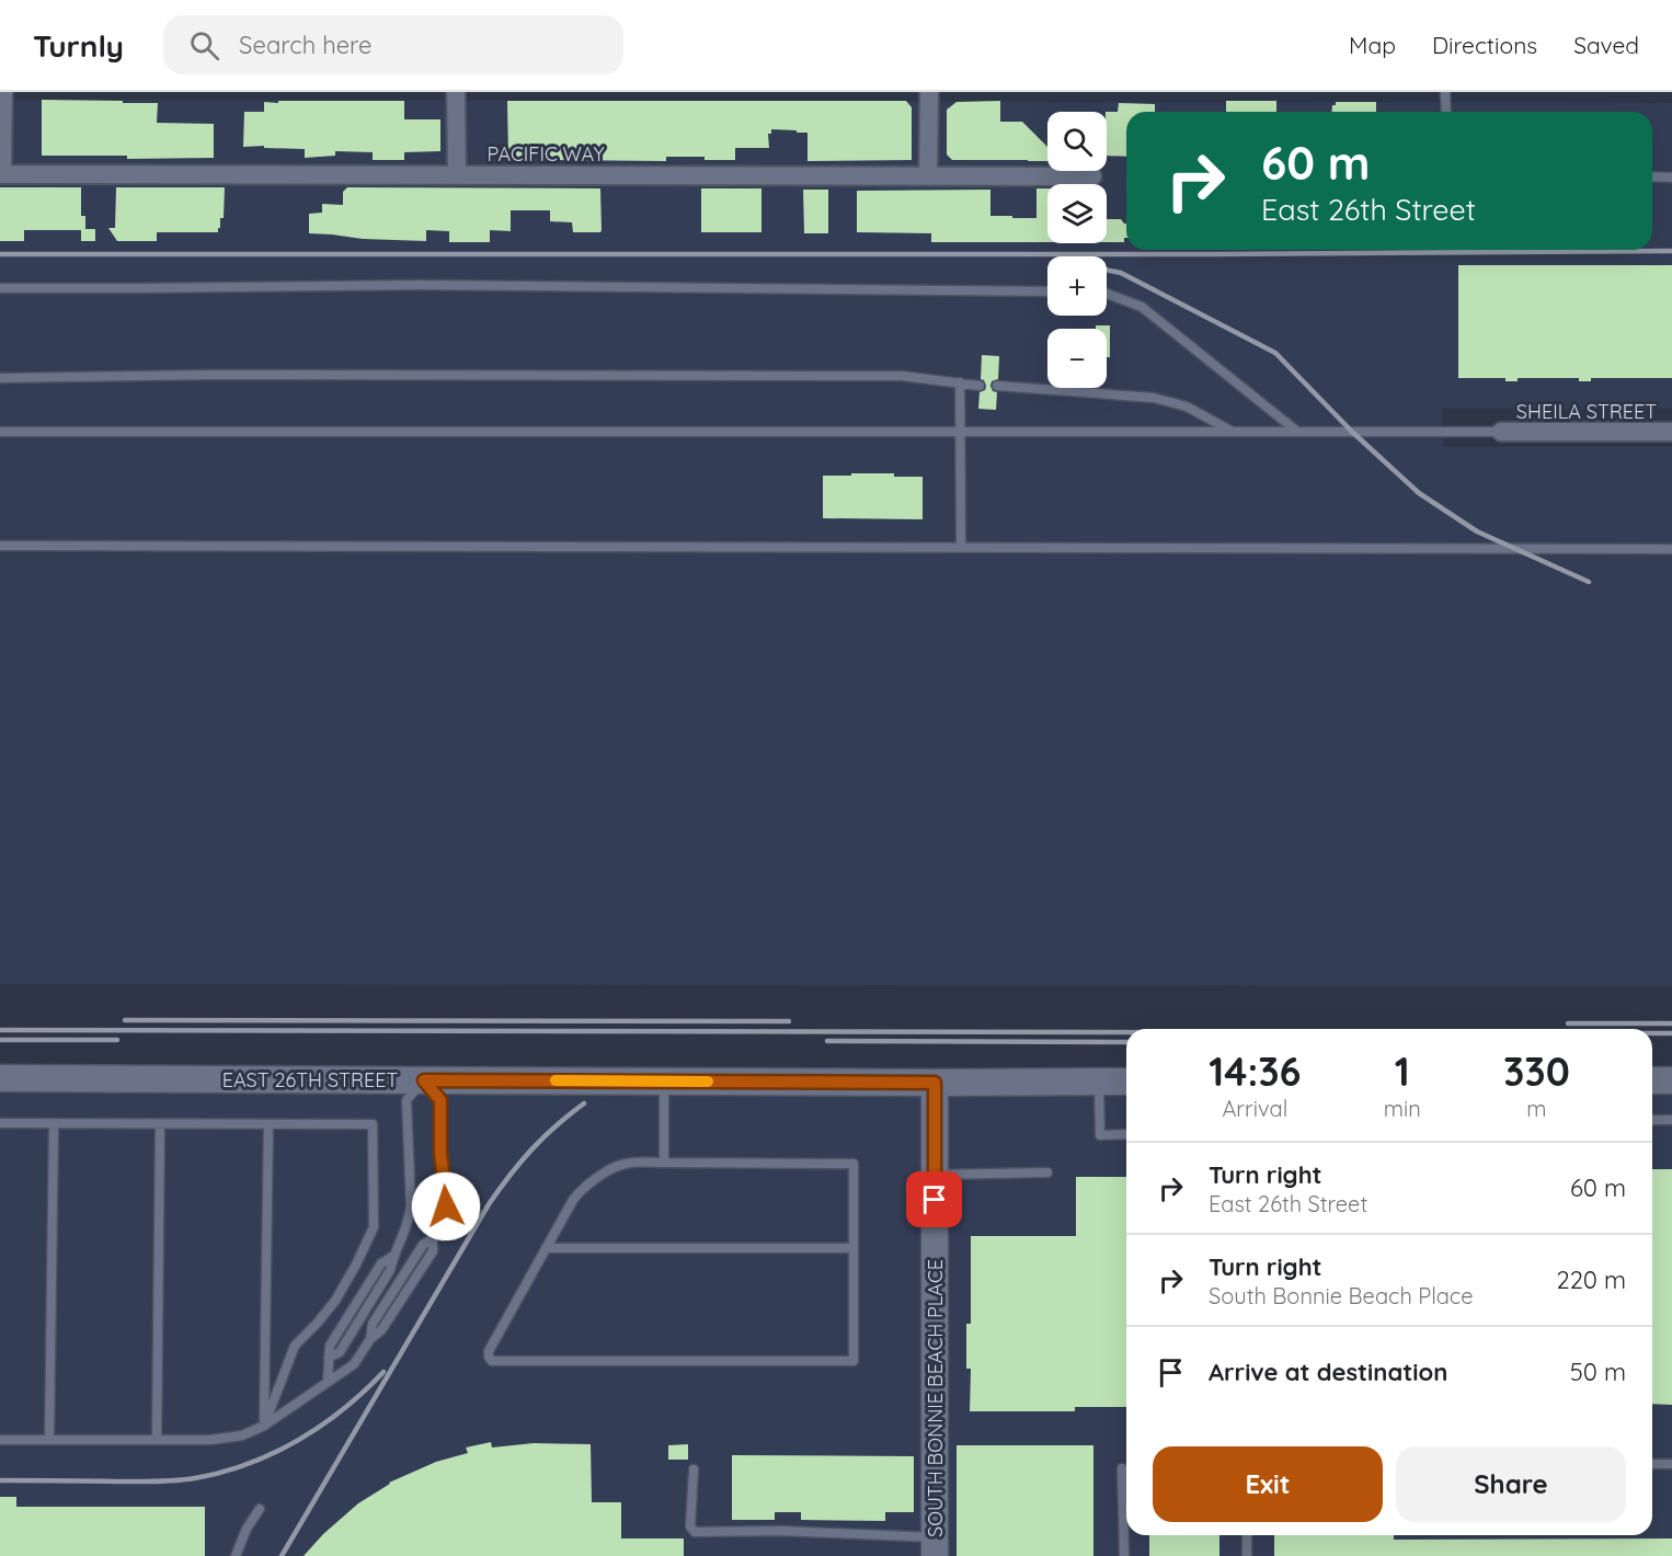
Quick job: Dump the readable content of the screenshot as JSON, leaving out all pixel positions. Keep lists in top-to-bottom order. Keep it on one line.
{"streets":{"street":["PACIFIC WAY","SHEILA STREET","EAST 26TH STREET","SOUTH BONNIE BEACH PLACE"]},"crossings":[["EAST 26TH STREET","SOUTH BONNIE BEACH PLACE"]],"page":{"header":"Turnly","search":"Search here","nav":["Map","Directions","Saved"],"map_buttons":["+","−"],"turn":["60 m","East 26th Street"],"eta":["14:36","Arrival","1","min","330","m"],"list":[{"name":"Turn right","note":"East 26th Street","value":"60 m"},{"name":"Turn right","note":"South Bonnie Beach Place","value":"220 m"},{"name":"Arrive at destination","value":"50 m"}],"buttons":["Exit","Share"]}}
